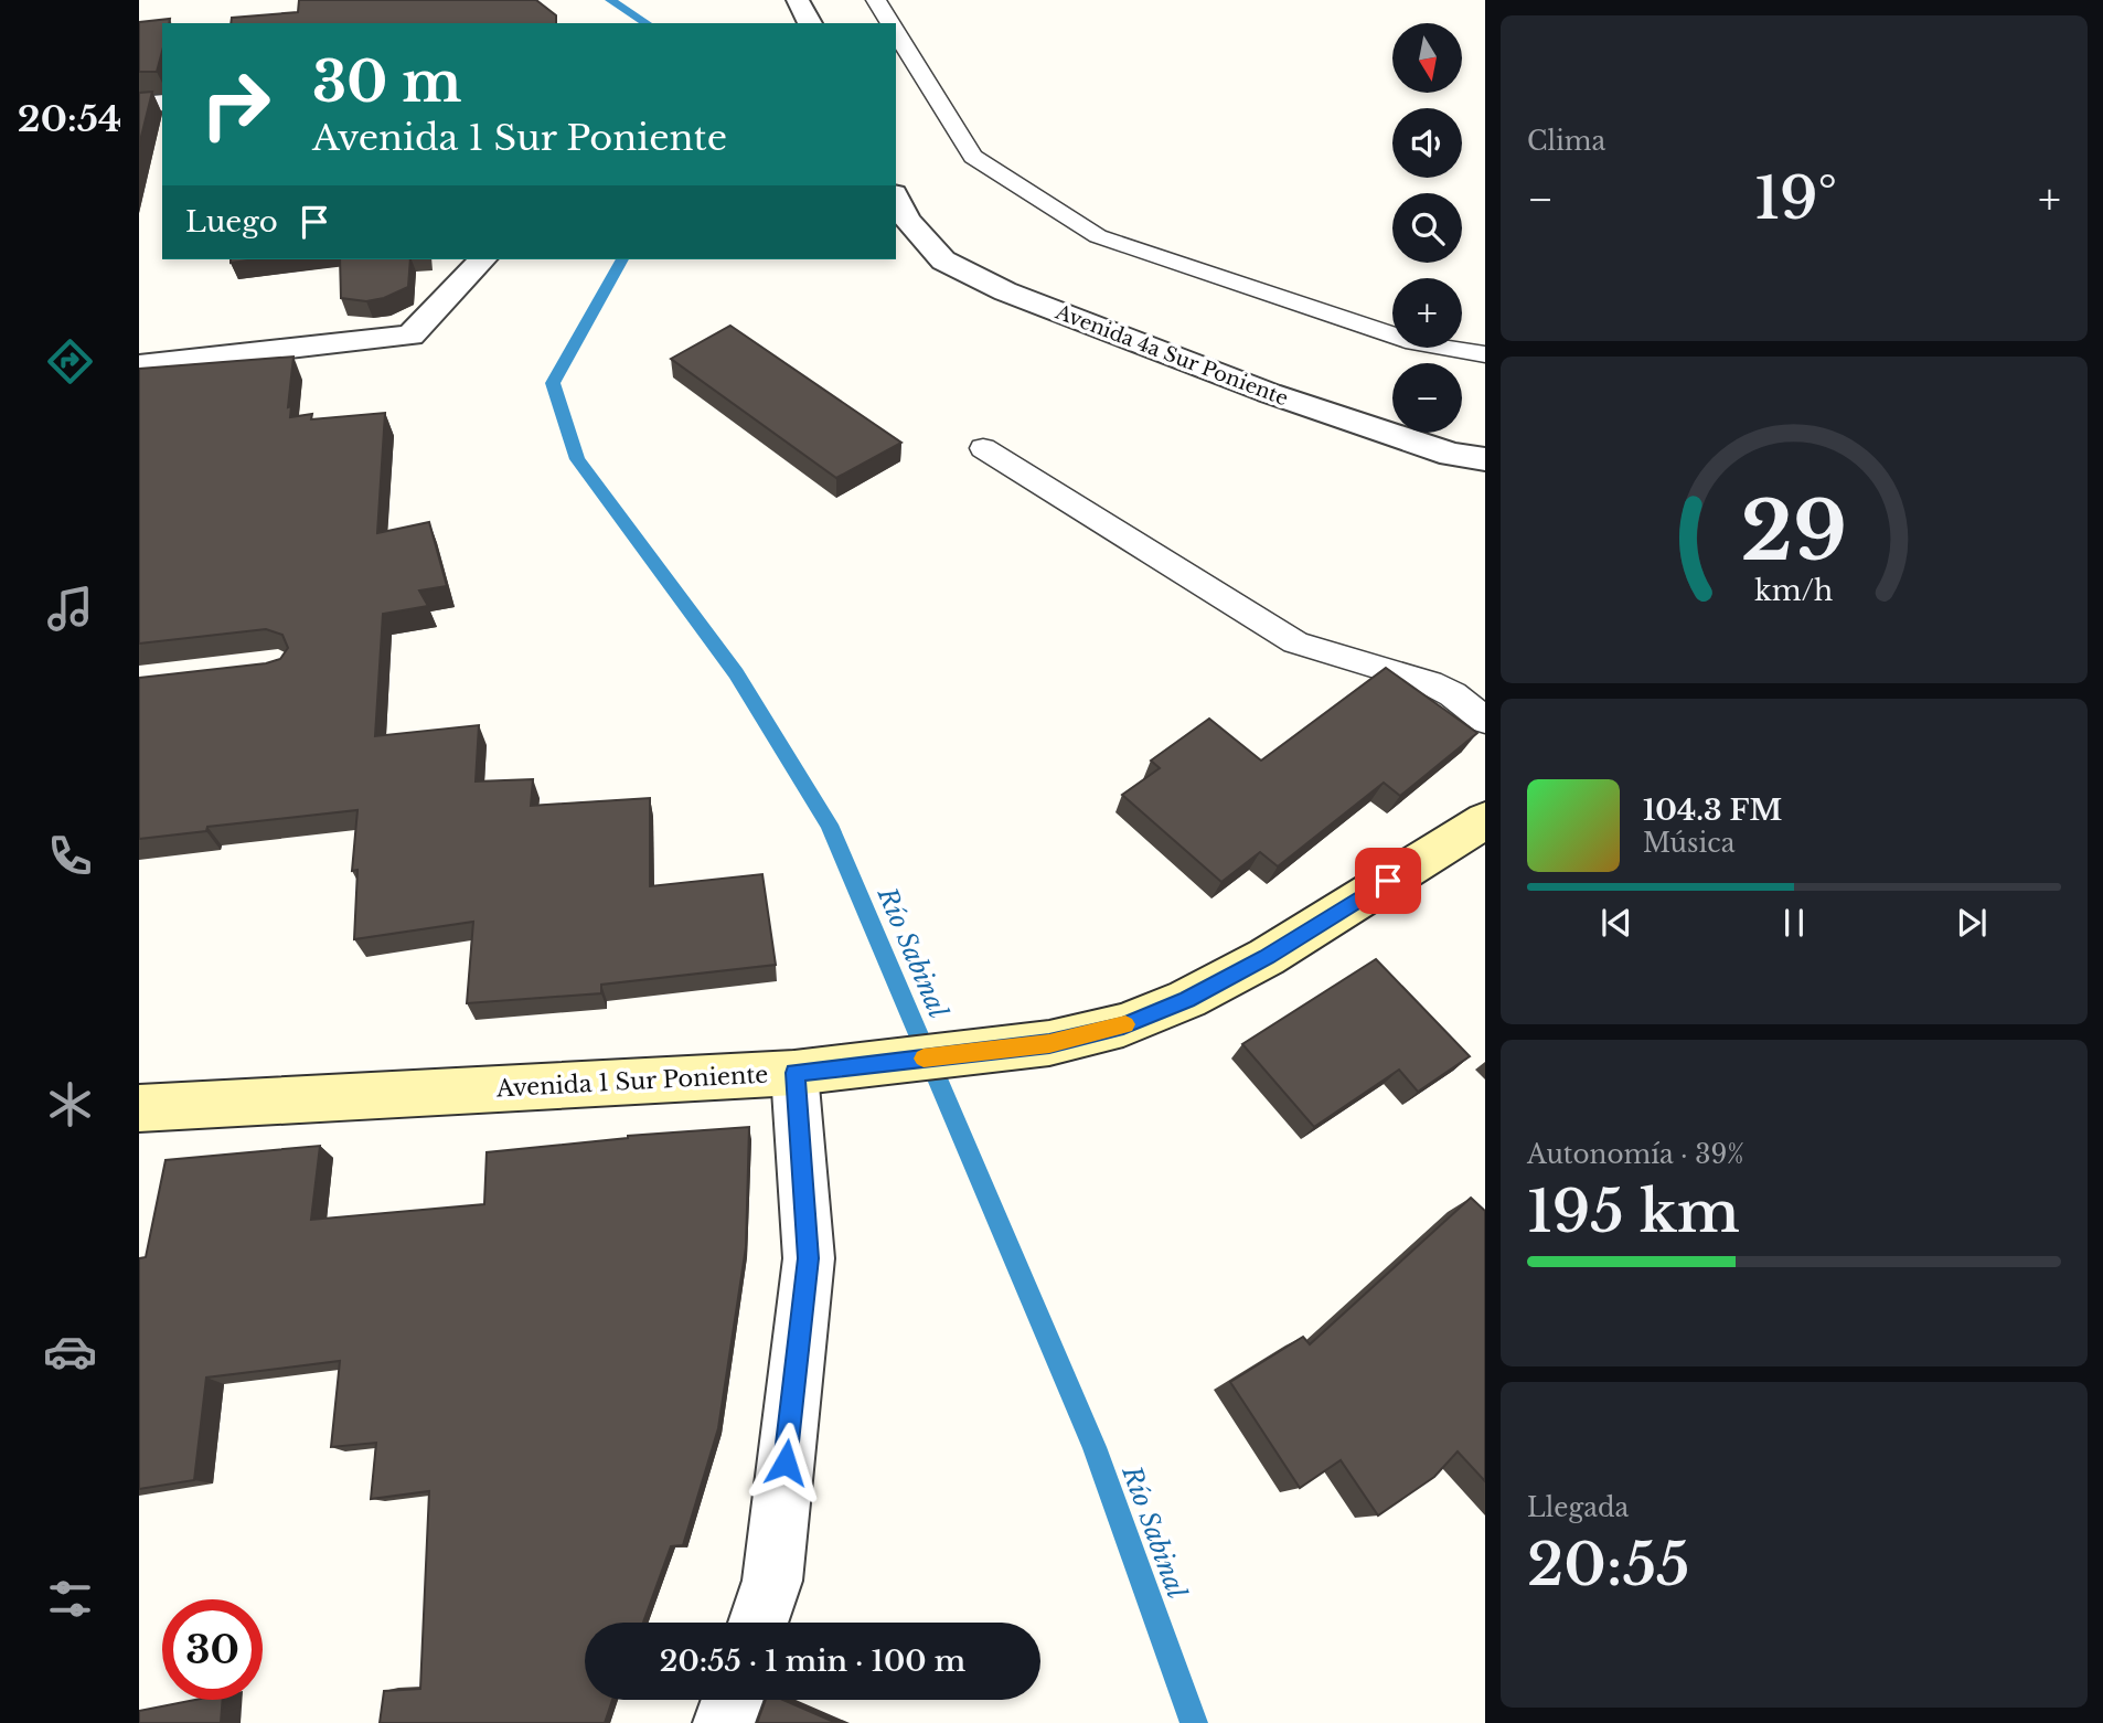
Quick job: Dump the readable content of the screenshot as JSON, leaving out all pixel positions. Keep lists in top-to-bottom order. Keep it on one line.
{"streets":{"street":["Avenida 4a Sur Poniente","Avenida 1 Sur Poniente"]},"water":["Río Sabinal"],"north":"bottom","page":{"tabs":"20:54","tile":["Clima",["Autonomía · 39%","195 km"],["Llegada","20:55"]],"map_buttons":["+","−"],"turn":["30 m","Avenida 1 Sur Poniente"],"heat":["−","19°","+"],"then":"Luego","song":["104.3 FM","Música"],"limit":"30","trip":"20:55 · 1 min · 100 m","gauge":["29","km/h"]}}
